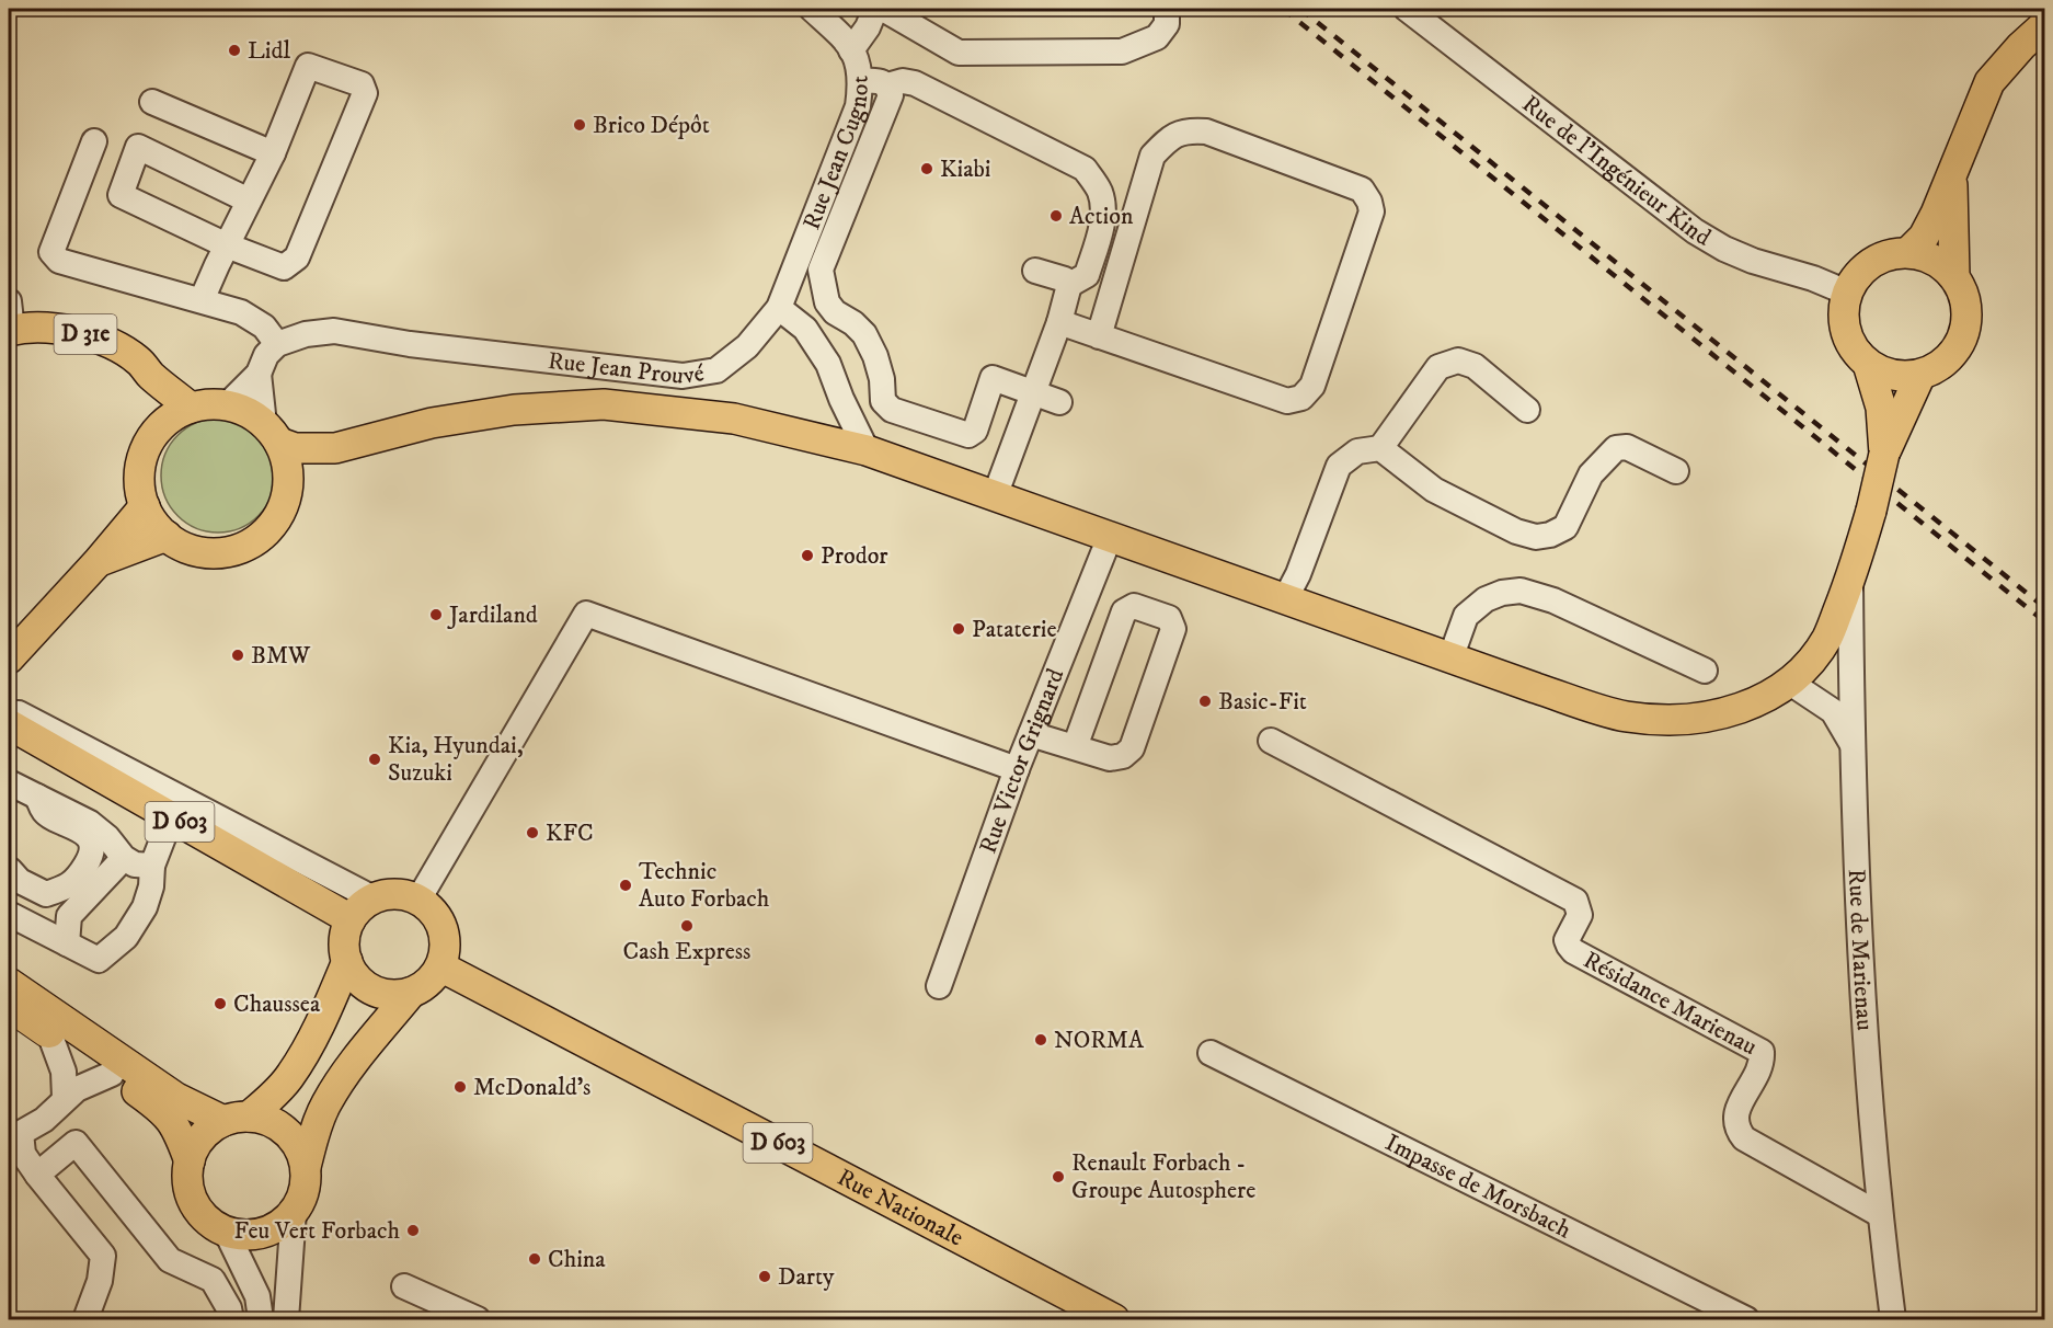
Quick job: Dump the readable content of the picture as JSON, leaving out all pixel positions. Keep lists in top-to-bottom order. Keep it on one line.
{"streets":{"main road":["D 31e","D 603","Rue Nationale"],"street":["Rue Jean Cugnot","Rue de l'Ingénieur Kind","Rue Jean Prouvé","Rue Victor Grignard","Rue de Marienau","Résidance Marienau","Impasse de Morsbach"]},"crossings":[["Rue Jean Cugnot","Rue Jean Prouvé"],["D 603","Rue Nationale"],["Rue de Marienau","Résidance Marienau"]],"places":["Lidl","Brico Dépôt","Kiabi","Action","Prodor","Jardiland","Pataterie","BMW","Basic-Fit","Kia, Hyundai, Suzuki","KFC","Technic Auto Forbach","Cash Express","Chaussea","NORMA","McDonald's","Renault Forbach - Groupe Autosphere","Feu Vert Forbach","China","Darty"]}
